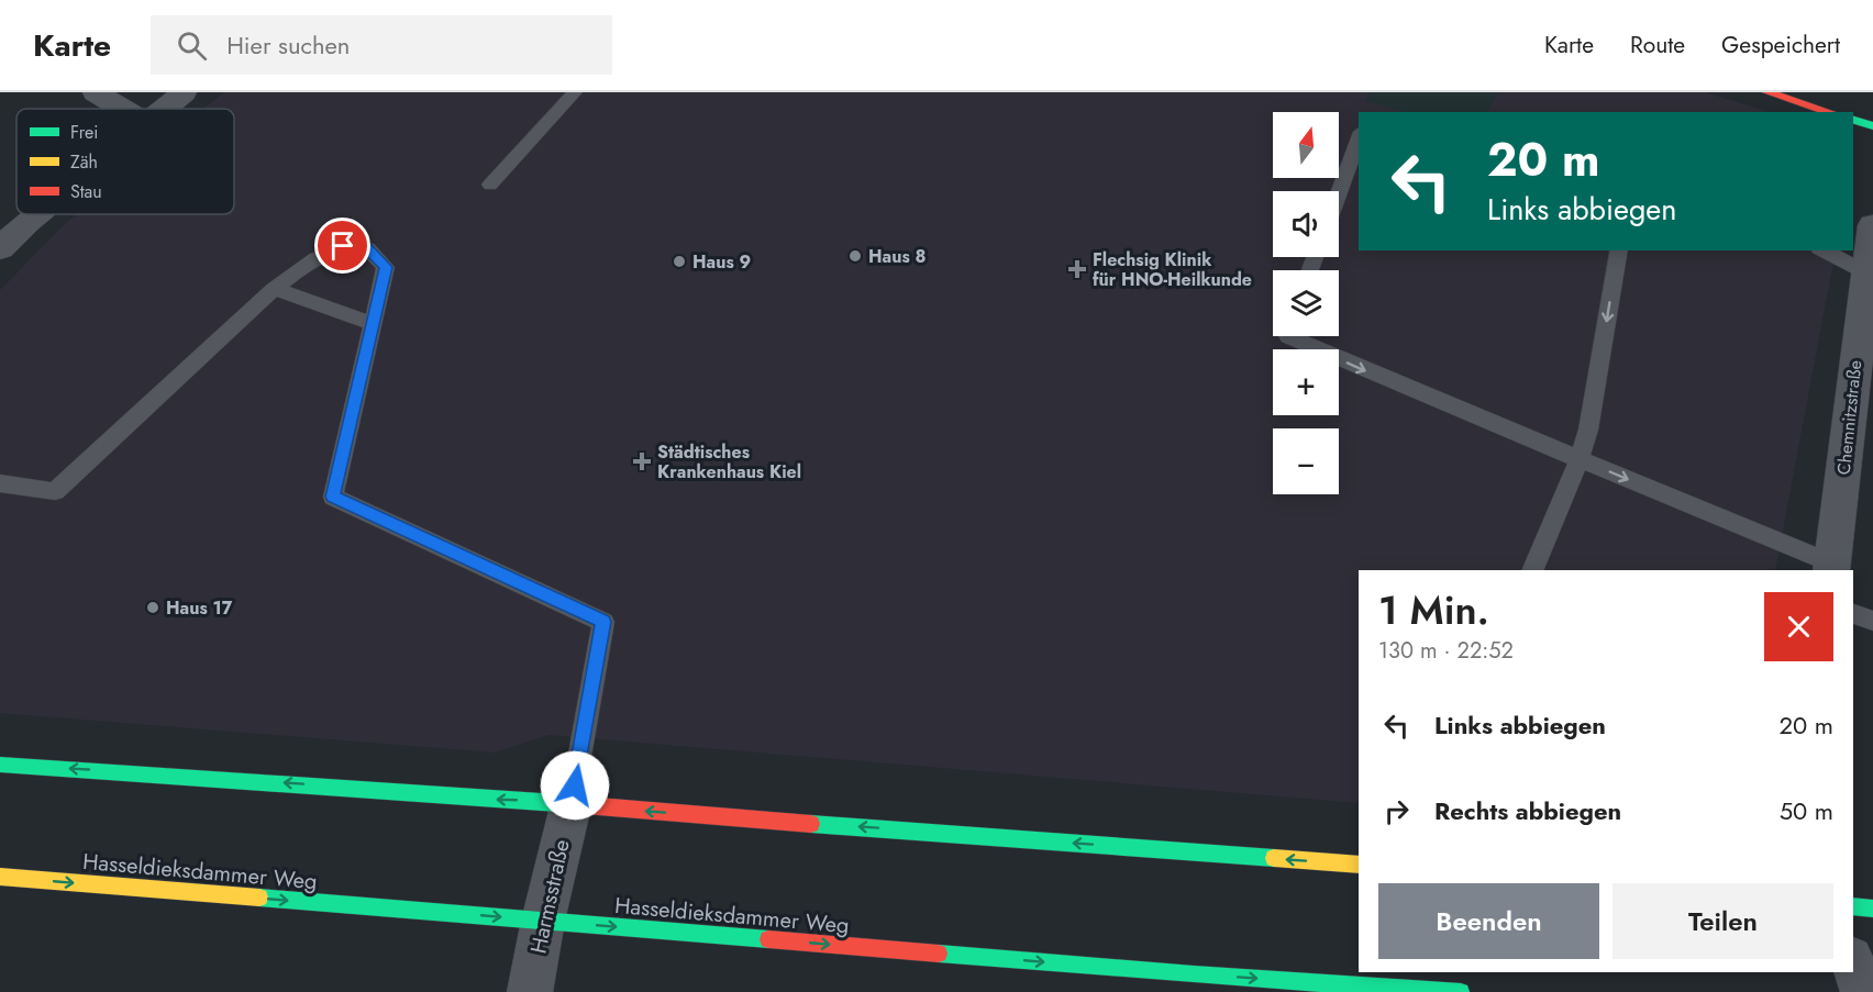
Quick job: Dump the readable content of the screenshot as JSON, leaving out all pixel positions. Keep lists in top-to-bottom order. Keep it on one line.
{"streets":{"street":["Chemnitzstraße","Hasseldieksdammer Weg","Harmsstraße"]},"crossings":[["Hasseldieksdammer Weg","Harmsstraße"]],"places":{"other":["Haus 8","Haus 9","Haus 17"],"health":["Flechsig Klinik für HNO-Heilkunde","Städtisches Krankenhaus Kiel"]},"legend":["Frei","Zäh","Stau"],"north":"top","page":{"header":"Karte","search":"Hier suchen","nav":["Karte","Route","Gespeichert"],"map_buttons":["+","−"],"turn":["20 m","Links abbiegen"],"heading":["1 Min.","130 m · 22:52"],"list":[{"name":"Links abbiegen","value":"20 m"},{"name":"Rechts abbiegen","value":"50 m"}],"buttons":["Beenden","Teilen"]}}
